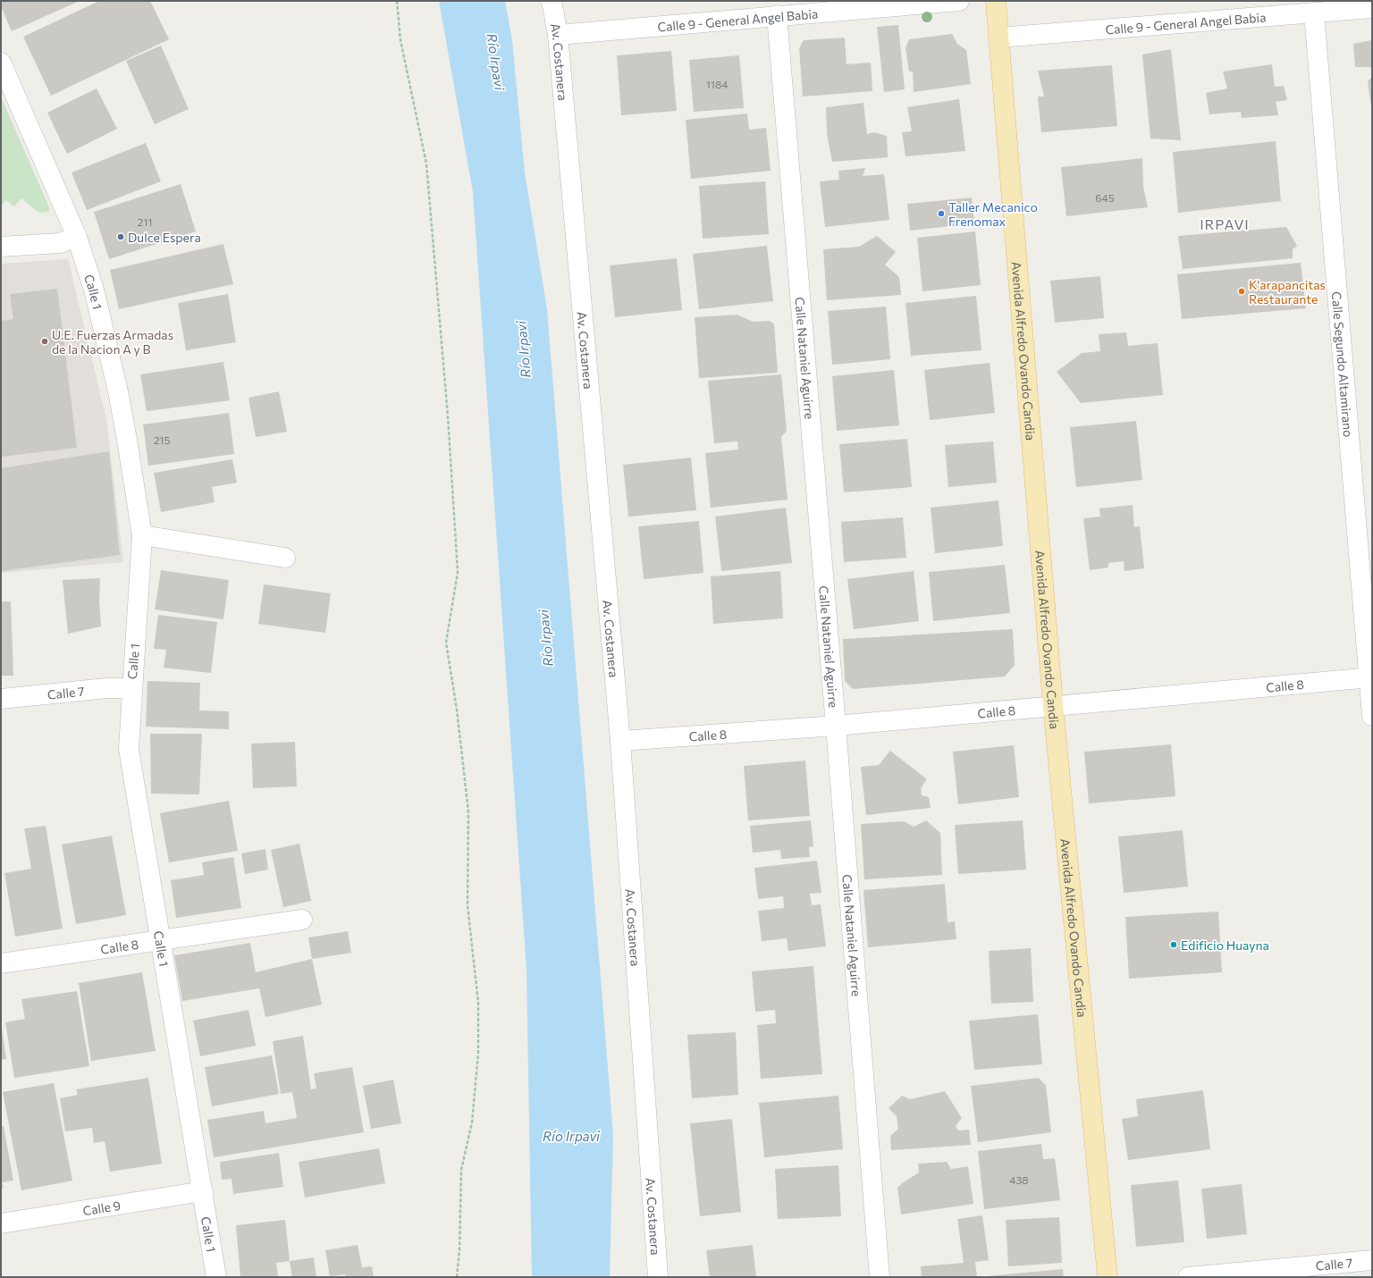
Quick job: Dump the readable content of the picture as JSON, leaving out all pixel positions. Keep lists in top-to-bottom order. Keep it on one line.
{"streets":{"main road":["Avenida Alfredo Ovando Candia"],"street":["Calle 9 - General Angel Babia","Av. Costanera","Calle 1","Calle Nataniel Aguirre","Calle Segundo Altamirano","Calle 8","Calle 7","Calle 9"]},"crossings":[["Calle 9 - General Angel Babia","Av. Costanera"],["Calle 9 - General Angel Babia","Avenida Alfredo Ovando Candia"],["Calle 9 - General Angel Babia","Calle Nataniel Aguirre"],["Calle 9 - General Angel Babia","Calle Segundo Altamirano"],["Av. Costanera","Calle 8"],["Calle 1","Calle 8"],["Calle 1","Calle 7"],["Calle 1","Calle 9"],["Avenida Alfredo Ovando Candia","Calle 8"],["Calle Nataniel Aguirre","Calle 8"],["Calle Segundo Altamirano","Calle 8"]],"districts":["IRPAVI"],"water":["Río Irpavi"],"places":["Taller Mecanico Frenomax","Dulce Espera","K'arapancitas Restaurante","U.E. Fuerzas Armadas de la Nacion A y B","Edificio Huayna"],"house_numbers":["1184","645","211","215","438"]}
